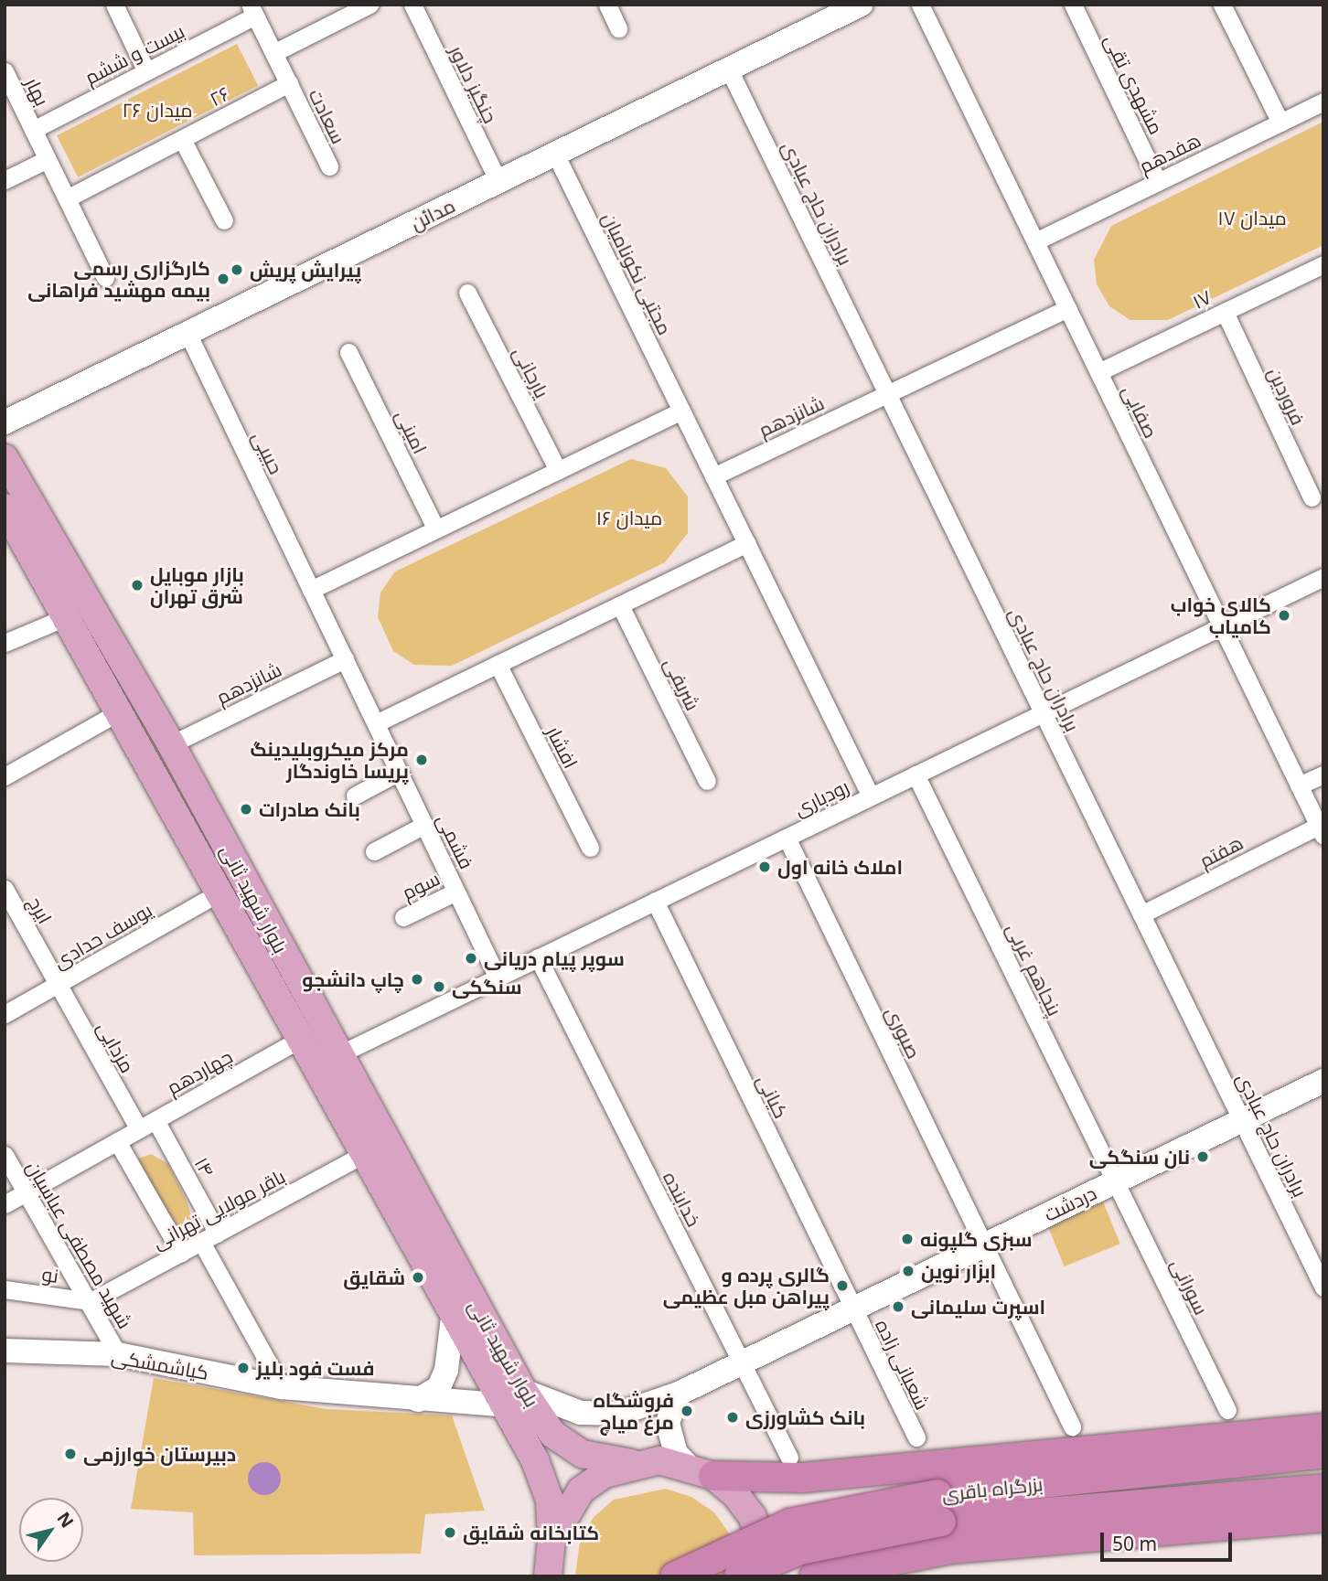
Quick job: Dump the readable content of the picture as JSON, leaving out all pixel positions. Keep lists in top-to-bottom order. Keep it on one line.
{"streets":{"highway":["بزرگراه باقری"],"main road":["مدائن","بلوار شهید ثانی","دردشت","کیاشمشکی"],"street":["بیست و ششم","چنگیز دلاور","مشهدی تقی","بهار","۲۶","سعادت","هفدهم","برادران حاج عبادی","مجتبی نکونامیان","۱۷","یارجانی","فروردین","صفایی","شانزدهم","امینی","حبیبی","شریفی","افشار","رودباری","فشمی","هفتم","سوم","ایرج","یوسف حدادی","پنجاهم غربی","صبوری","مزدایی","چهاردهم","کیانی","۱۴","خدابنده","باقر مولایی تهرانی","شهید مصطفی عباسیان","نو","سورانی","شعبانی زاده"]},"crossings":[["بیست و ششم","بهار"],["بیست و ششم","سعادت"],["چنگیز دلاور","مدائن"],["مشهدی تقی","هفدهم"],["بهار","۲۶"],["۲۶","سعادت"],["هفدهم","صفایی"],["برادران حاج عبادی","مدائن"],["برادران حاج عبادی","شانزدهم"],["برادران حاج عبادی","رودباری"],["برادران حاج عبادی","هفتم"],["برادران حاج عبادی","دردشت"],["مدائن","مجتبی نکونامیان"],["مدائن","حبیبی"],["۱۷","فروردین"],["۱۷","صفایی"],["صفایی","رودباری"],["صفایی","هفتم"],["شانزدهم","بلوار شهید ثانی"],["رودباری","فشمی"],["رودباری","بلوار شهید ثانی"],["رودباری","پنجاهم غربی"],["رودباری","صبوری"],["رودباری","کیانی"],["رودباری","خدابنده"],["فشمی","سوم"],["بلوار شهید ثانی","یوسف حدادی"],["بلوار شهید ثانی","چهاردهم"],["بلوار شهید ثانی","دردشت"],["بلوار شهید ثانی","باقر مولایی تهرانی"],["بلوار شهید ثانی","کیاشمشکی"],["ایرج","یوسف حدادی"],["ایرج","مزدایی"],["یوسف حدادی","مزدایی"],["پنجاهم غربی","دردشت"],["پنجاهم غربی","سورانی"],["صبوری","دردشت"],["مزدایی","چهاردهم"],["چهاردهم","۱۴"],["چهاردهم","شهید مصطفی عباسیان"],["کیانی","دردشت"],["کیانی","شعبانی زاده"],["۱۴","باقر مولایی تهرانی"],["خدابنده","دردشت"],["دردشت","سورانی"],["دردشت","کیاشمشکی"],["دردشت","شعبانی زاده"],["باقر مولایی تهرانی","شهید مصطفی عباسیان"],["باقر مولایی تهرانی","نو"],["شهید مصطفی عباسیان","نو"],["شهید مصطفی عباسیان","کیاشمشکی"]],"parks":["میدان ۲۶","میدان ۱۷","میدان ۱۶"],"places":["پیرایش پریش","کارگزاری رسمی بیمه مهشید فراهانی","بازار موبایل شرق تهران","کالای خواب کامیاب","مرکز میکروبلیدینگ پریسا خاوندگار","بانک صادرات","املاک خانه اول","سوپر پیام دریانی","چاپ دانشجو","سنگکی","نان سنگکی","سبزی گلپونه","ابزار نوین","شقایق","گالری پرده و پیراهن مبل عظیمی","اسپرت سلیمانی","فست فود بلیز","فروشگاه مرغ میاچ","بانک کشاورزی","دبیرستان خوارزمی","کتابخانه شقایق"],"scale_bar":"50 m","north":"top right"}
